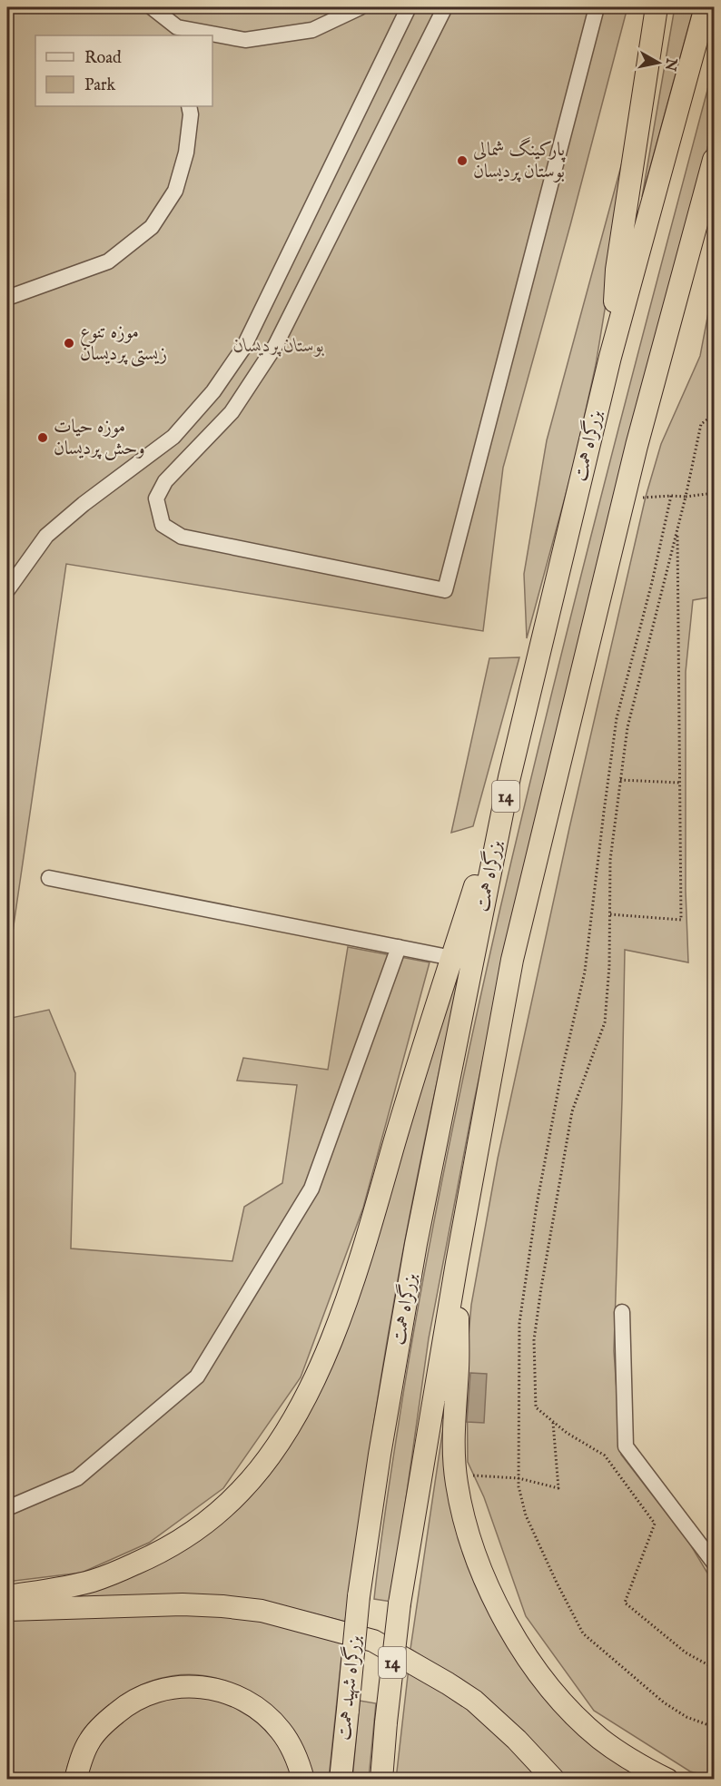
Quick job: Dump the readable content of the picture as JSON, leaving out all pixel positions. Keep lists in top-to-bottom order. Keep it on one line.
{"streets":{"highway":["بزرگراه همت","14","بزرگراه شهید همت"]},"crossings":[["بزرگراه همت","بزرگراه شهید همت"]],"parks":["بوستان پردیسان"],"places":["پارکینگ شمالی بوستان پردیسان","موزه تنوع زیستی پردیسان","موزه حیات وحش پردیسان"],"legend":["Road","Park"],"north":"right"}
